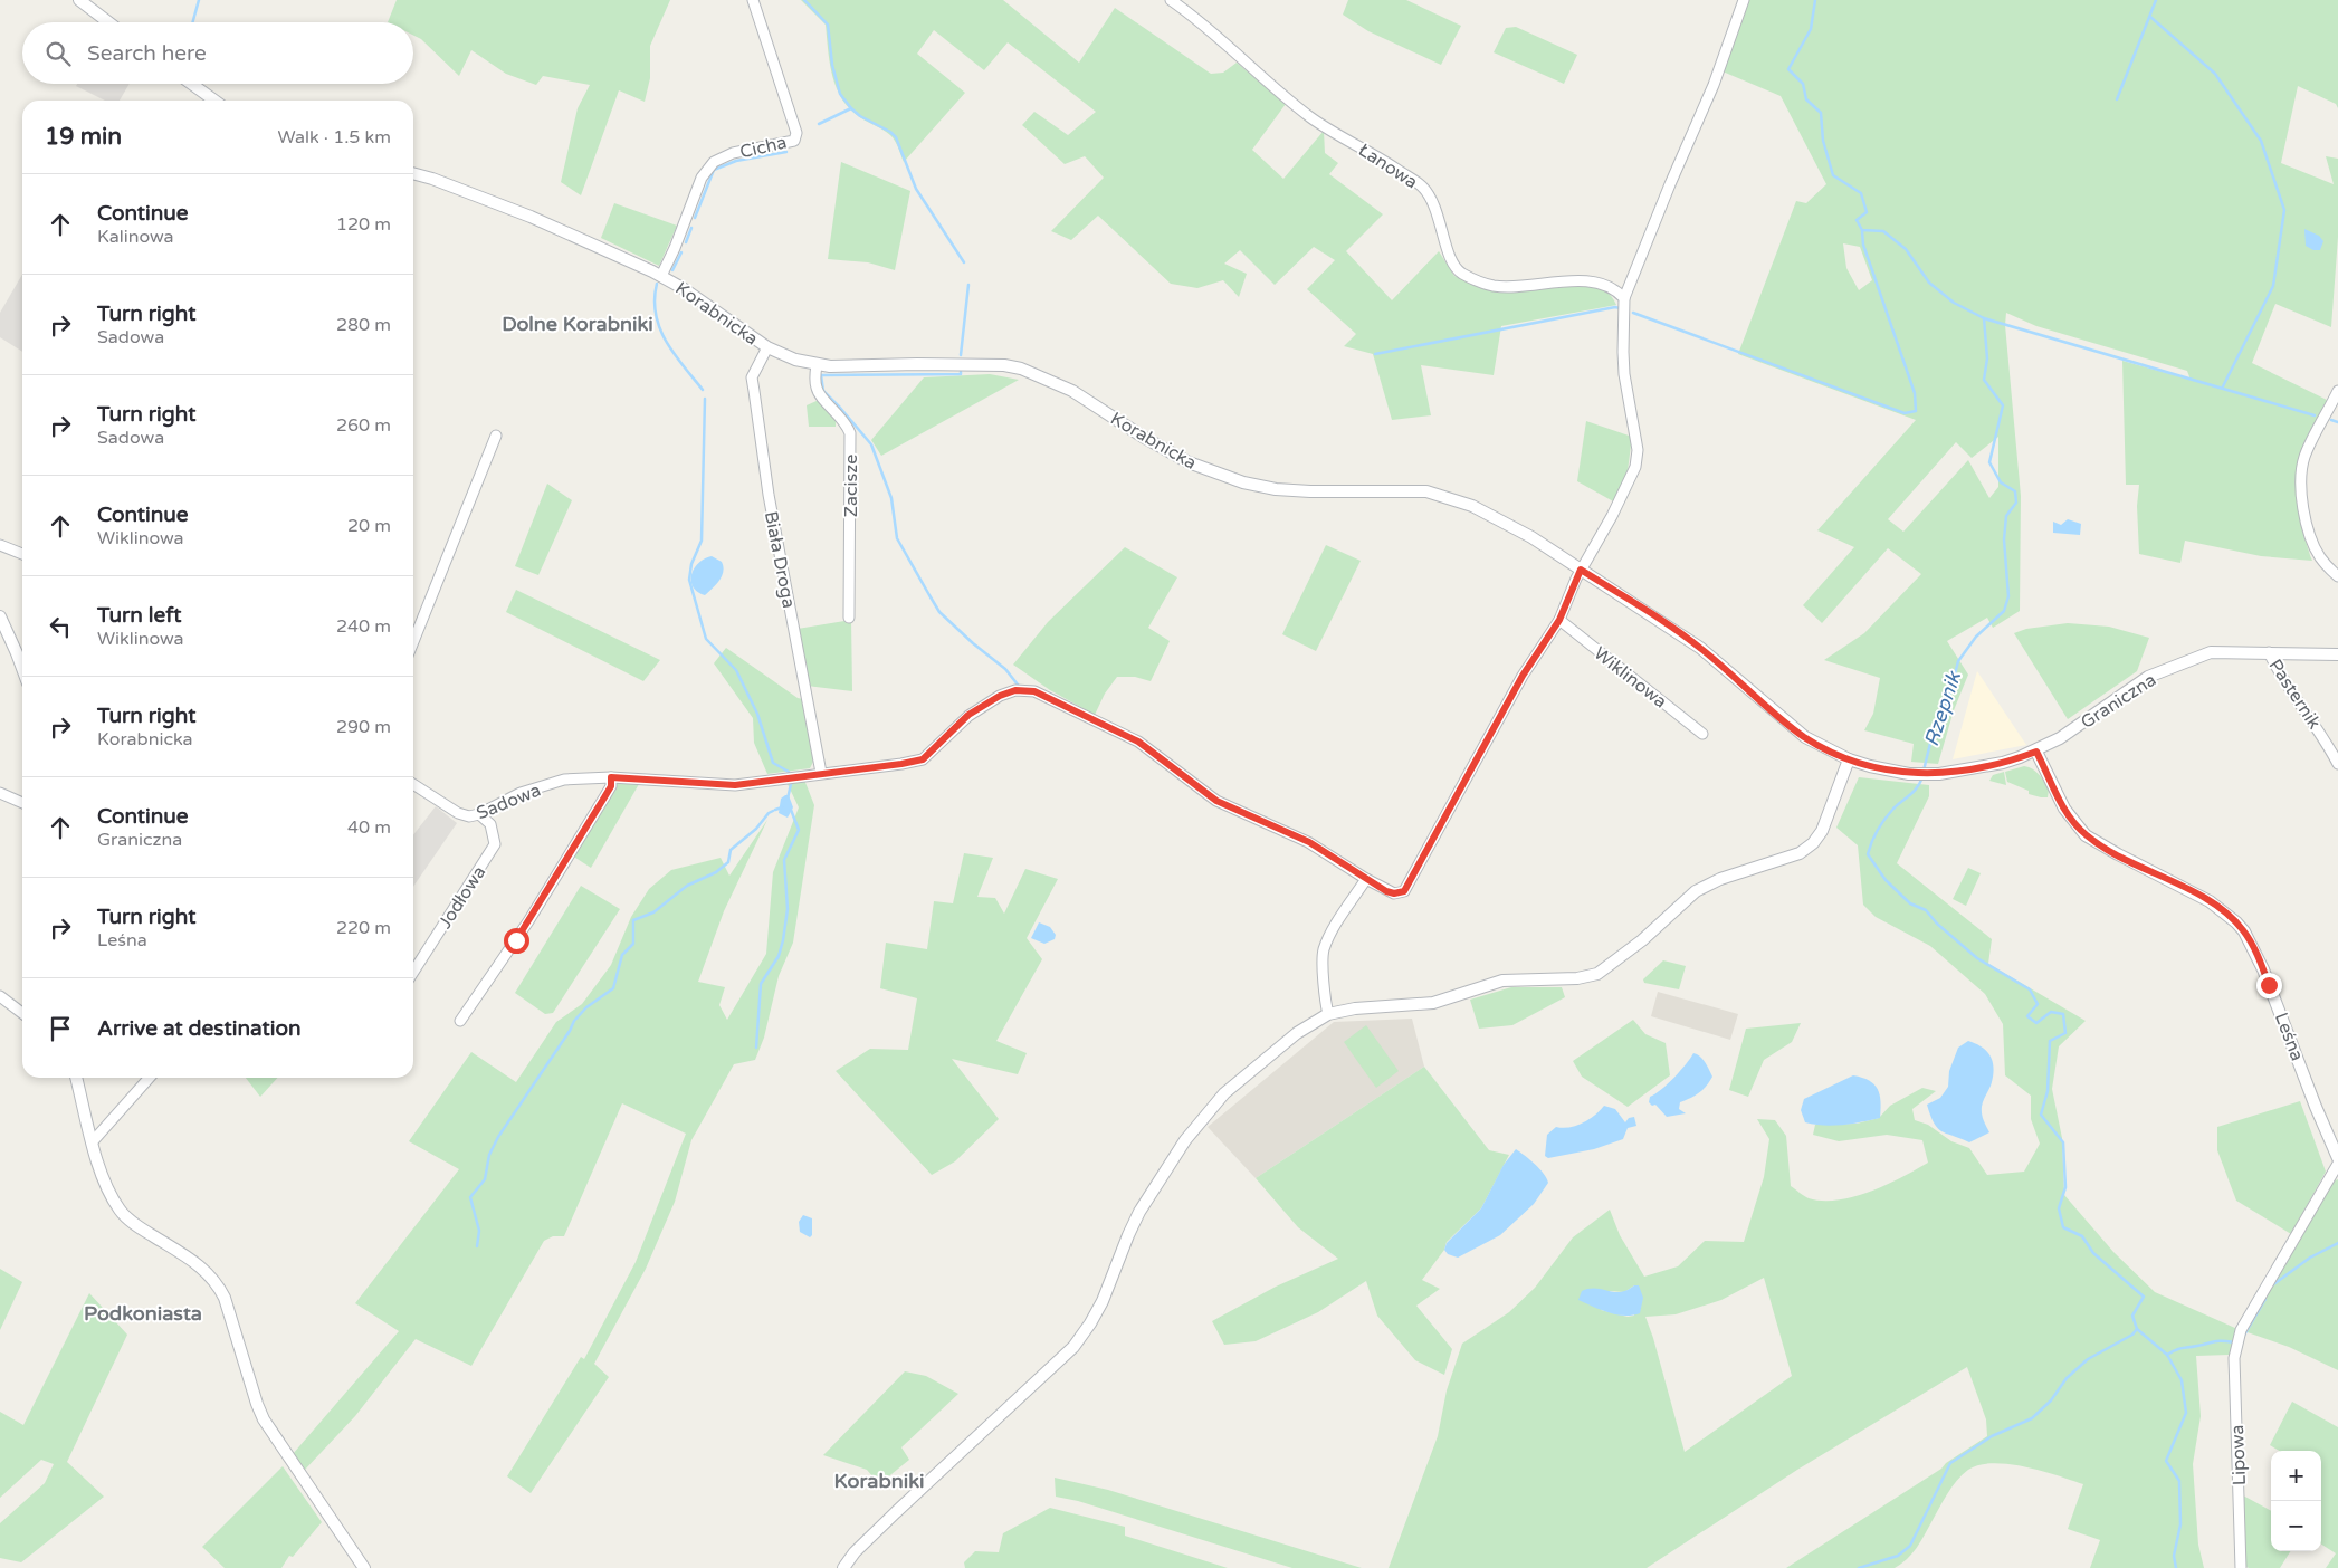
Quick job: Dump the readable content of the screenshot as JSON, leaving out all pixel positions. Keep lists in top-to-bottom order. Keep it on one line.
{"streets":{"street":["Cicha","Łanowa","Korabnicka","Zacisze","Biała Droga","Wiklinowa","Pasternik","Graniczna","Sadowa","Jodłowa","Leśna","Lipowa"]},"crossings":[["Cicha","Korabnicka"],["Korabnicka","Zacisze"],["Korabnicka","Biała Droga"],["Korabnicka","Graniczna"],["Biała Droga","Sadowa"],["Pasternik","Graniczna"],["Graniczna","Leśna"],["Sadowa","Jodłowa"]],"districts":["Dolne Korabniki","Podkoniasta","Korabniki"],"water":["Rzepnik"],"page":{"search":"Search here","heading":["19 min","Walk · 1.5 km"],"list":[["Continue","Kalinowa","120 m"],["Turn right","Sadowa","280 m"],["Turn right","Sadowa","260 m"],["Continue","Wiklinowa","20 m"],["Turn left","Wiklinowa","240 m"],["Turn right","Korabnicka","290 m"],["Continue","Graniczna","40 m"],["Turn right","Leśna","220 m"],"Arrive at destination"],"map_buttons":["+","−"]}}
